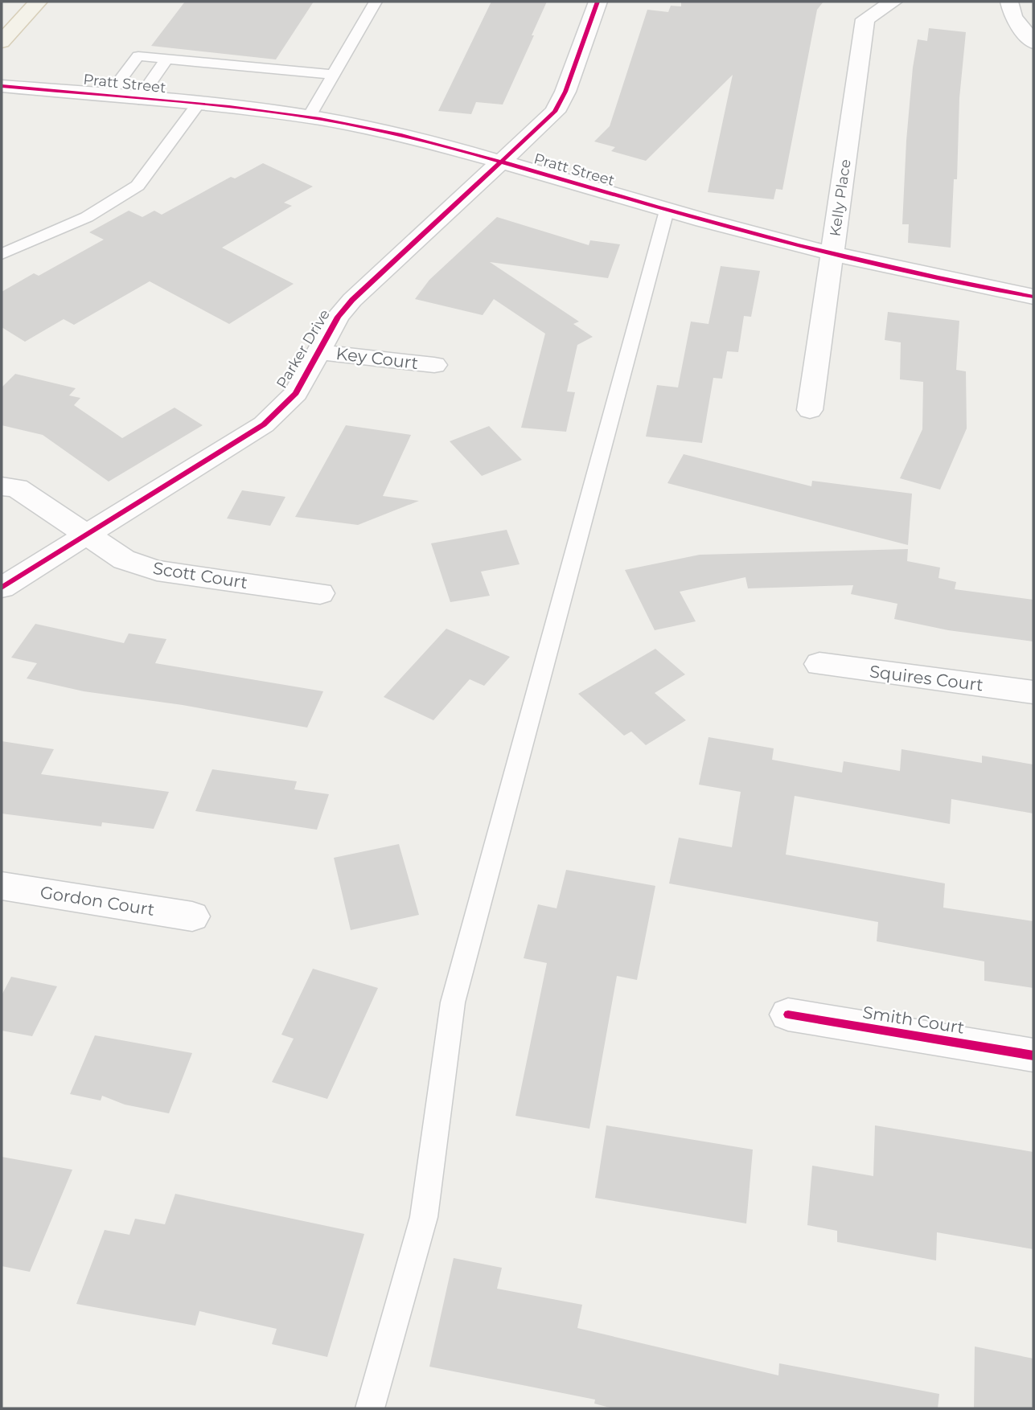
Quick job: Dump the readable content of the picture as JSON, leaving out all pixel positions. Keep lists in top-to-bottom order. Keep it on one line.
{"streets":{"street":["Pratt Street","Kelly Place","Parker Drive","Key Court","Scott Court","Squires Court","Gordon Court","Smith Court"]},"crossings":[["Pratt Street","Kelly Place"],["Pratt Street","Parker Drive"],["Parker Drive","Key Court"],["Parker Drive","Scott Court"]]}
